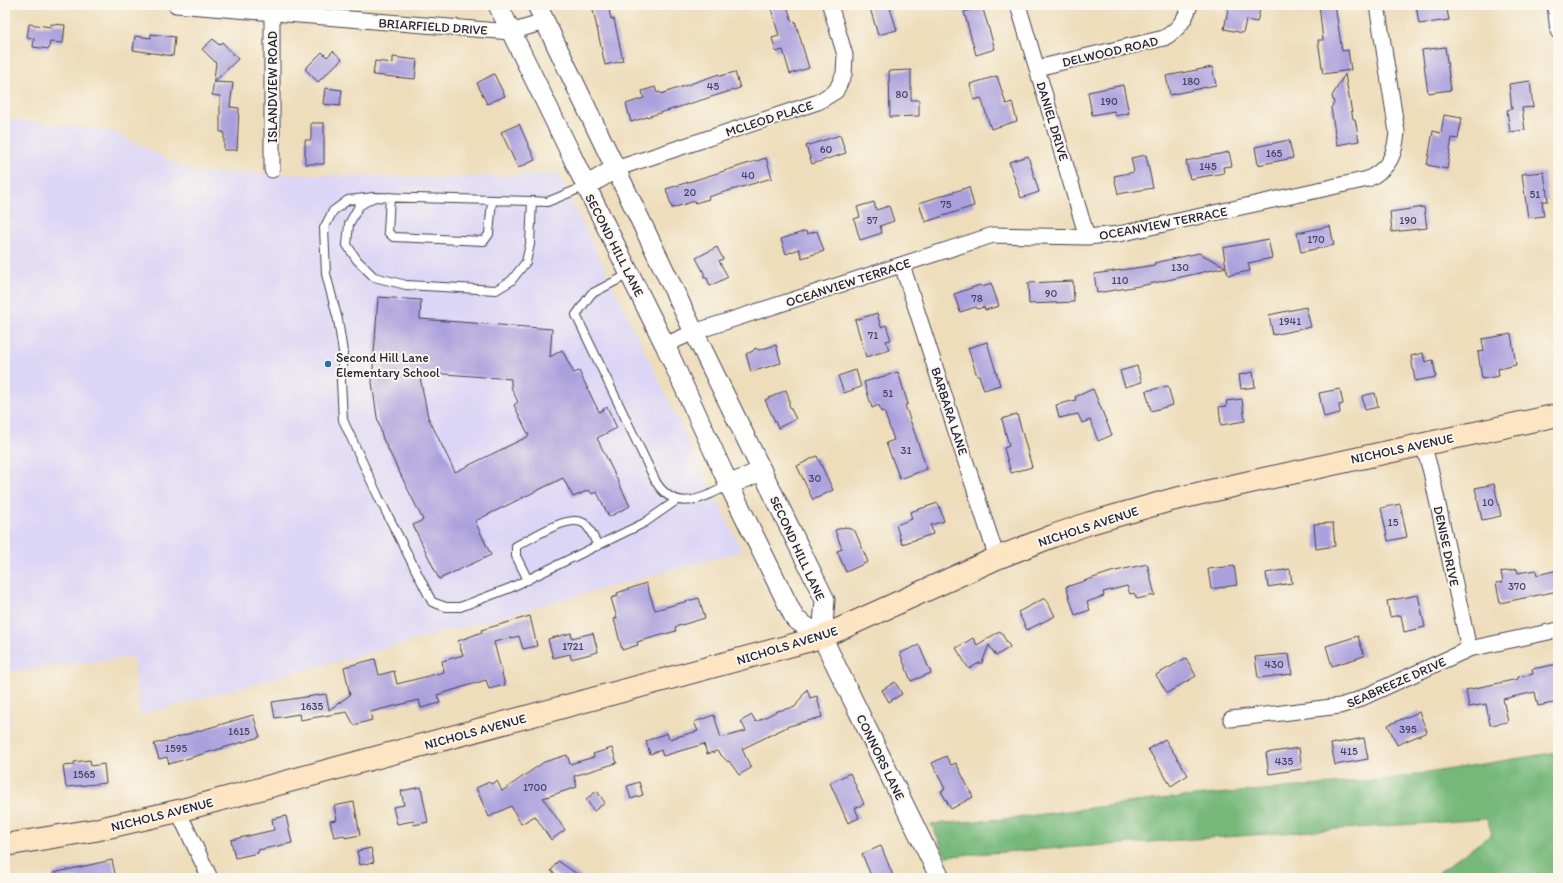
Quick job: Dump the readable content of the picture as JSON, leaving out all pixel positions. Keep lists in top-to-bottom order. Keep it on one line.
{"streets":{"main road":["NICHOLS AVENUE"],"street":["BRIARFIELD DRIVE","DELWOOD ROAD","ISLANDVIEW ROAD","MCLEOD PLACE","DANIEL DRIVE","OCEANVIEW TERRACE","SECOND HILL LANE","BARBARA LANE","DENISE DRIVE","SEABREEZE DRIVE","CONNORS LANE"]},"crossings":[["BRIARFIELD DRIVE","ISLANDVIEW ROAD"],["BRIARFIELD DRIVE","SECOND HILL LANE"],["DELWOOD ROAD","DANIEL DRIVE"],["MCLEOD PLACE","SECOND HILL LANE"],["DANIEL DRIVE","OCEANVIEW TERRACE"],["OCEANVIEW TERRACE","SECOND HILL LANE"],["OCEANVIEW TERRACE","BARBARA LANE"],["SECOND HILL LANE","NICHOLS AVENUE"],["SECOND HILL LANE","CONNORS LANE"],["BARBARA LANE","NICHOLS AVENUE"],["NICHOLS AVENUE","DENISE DRIVE"],["NICHOLS AVENUE","CONNORS LANE"],["DENISE DRIVE","SEABREEZE DRIVE"]],"places":["Second Hill Lane Elementary School"],"house_numbers":["180","45","80","190","60","165","145","40","20","51","75","57","190","170","130","110","90","78","1941","71","51","31","30","10","15","370","1721","430","1635","395","1615","1595","415","435","1565","1700"]}
